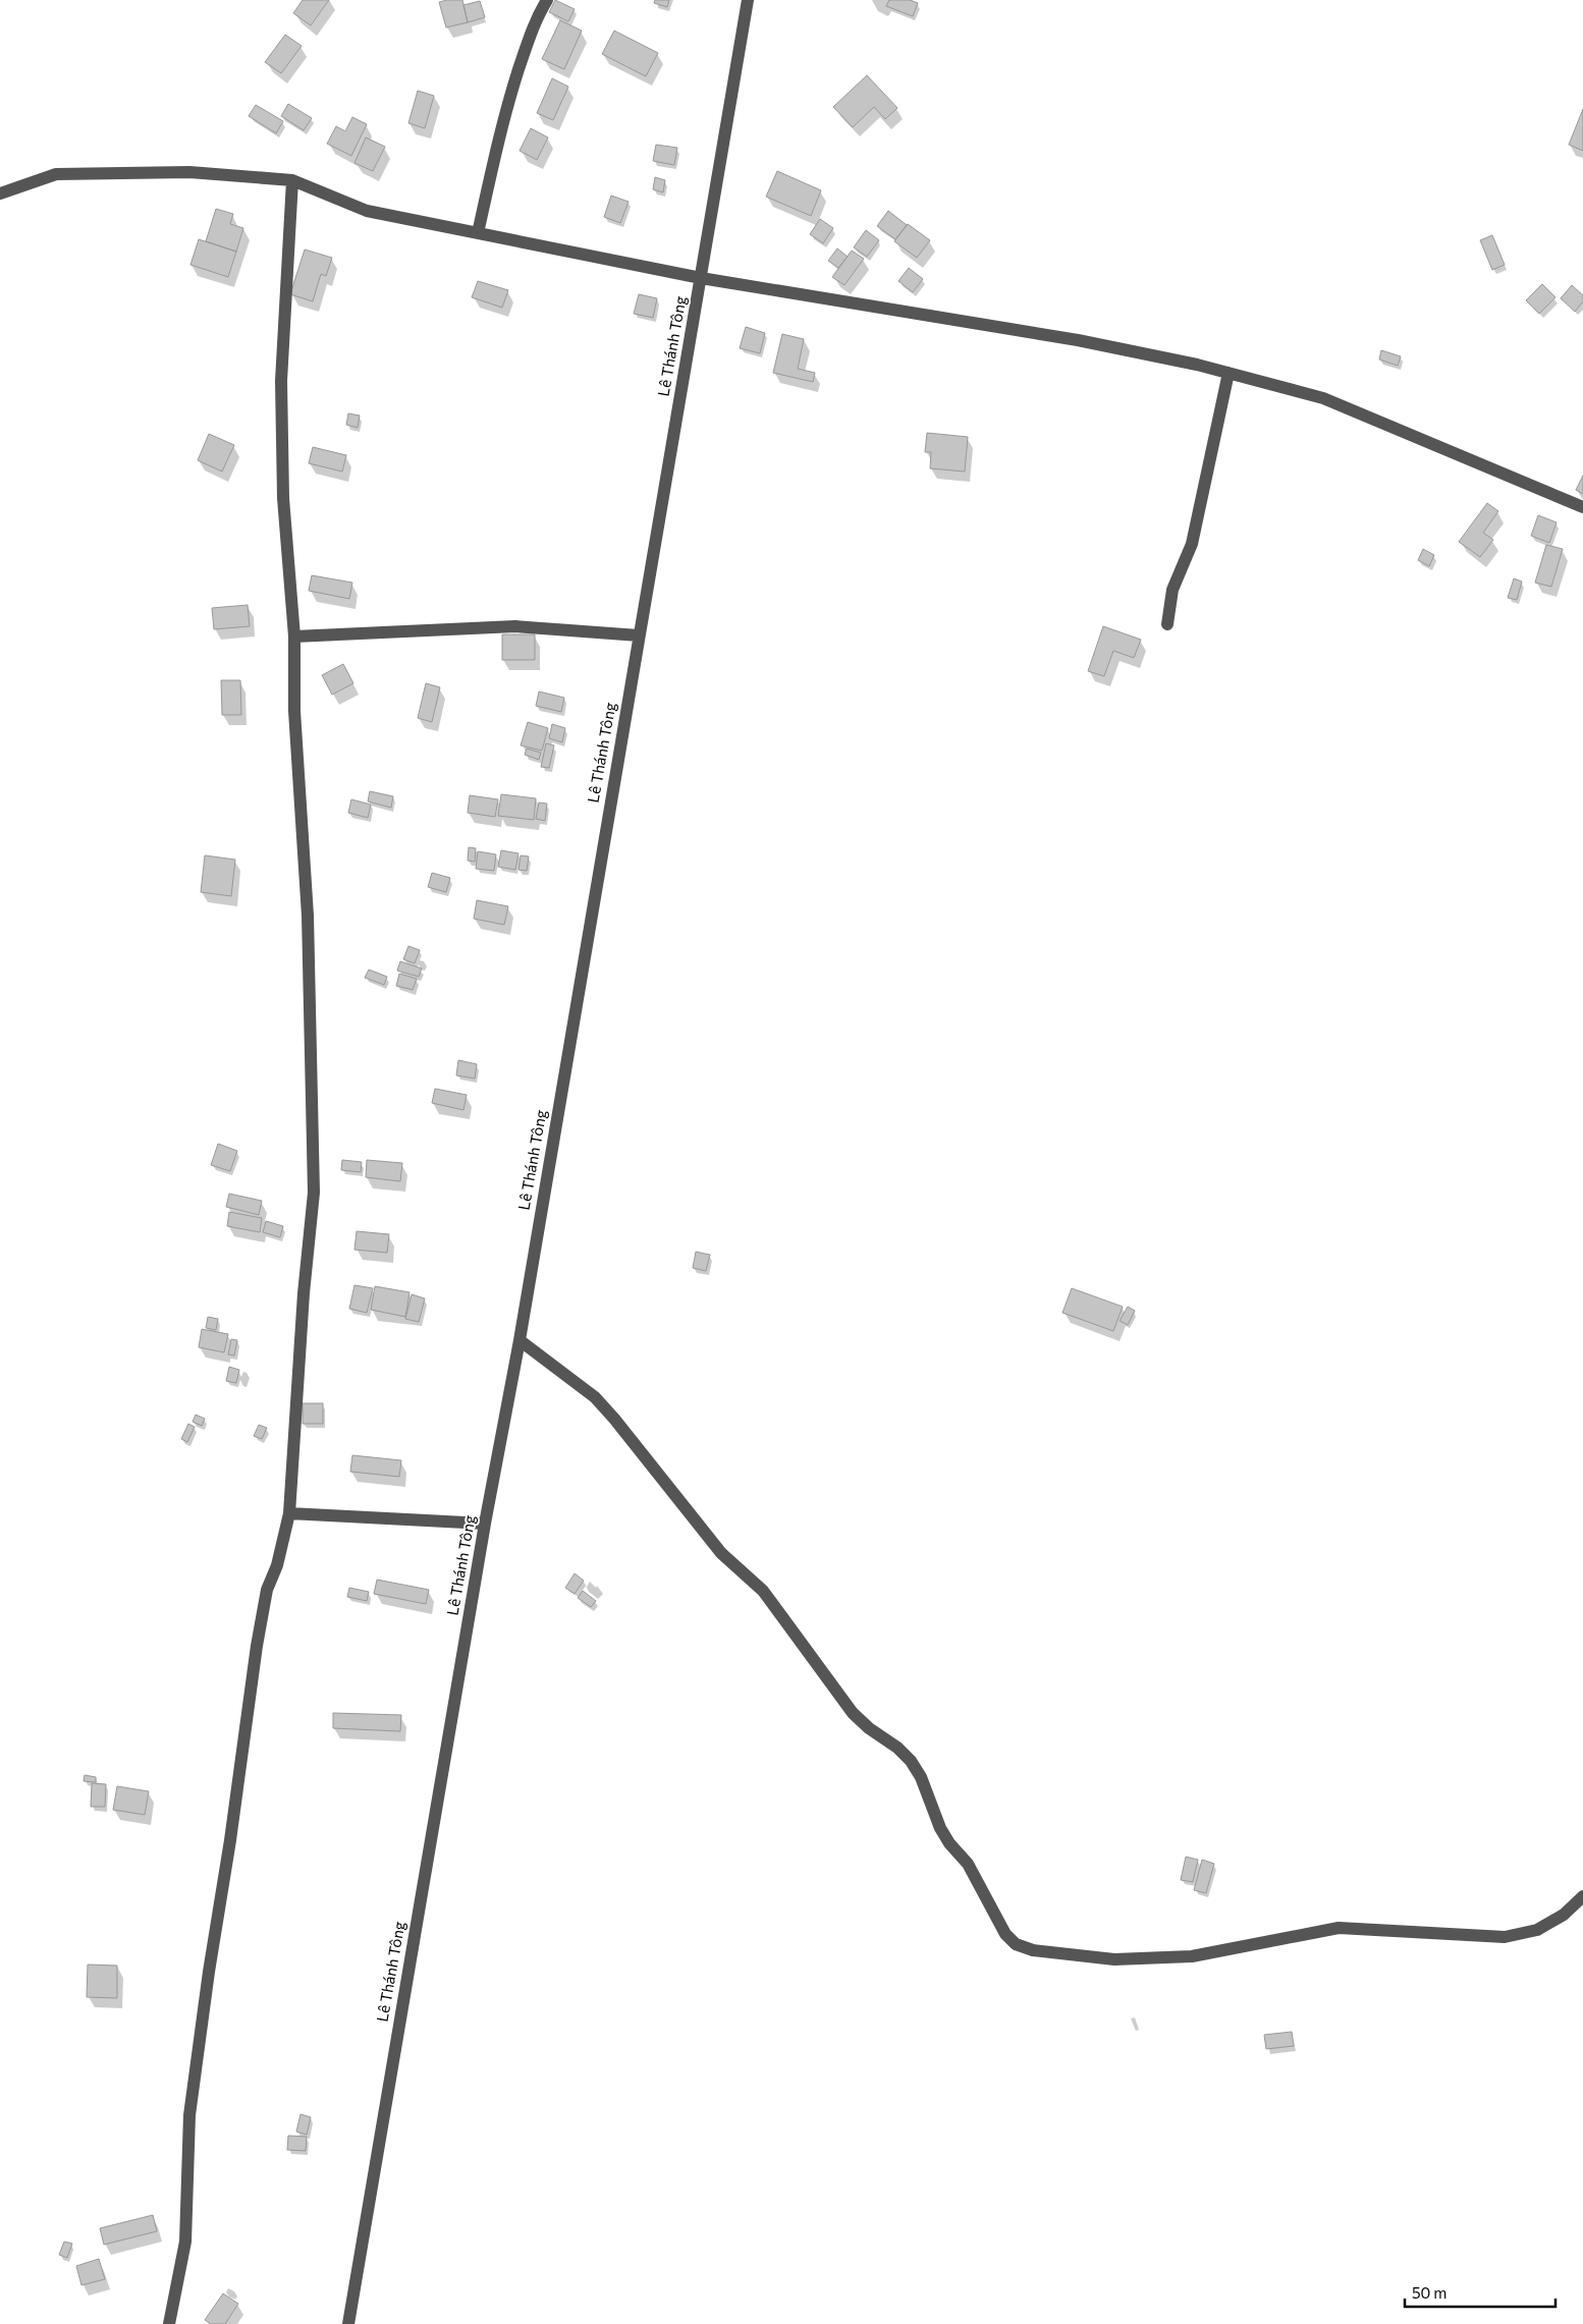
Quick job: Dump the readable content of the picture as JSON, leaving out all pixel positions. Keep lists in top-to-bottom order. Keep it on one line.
{"streets":{"street":["Lê Thánh Tông"]},"scale_bar":"50 m"}
